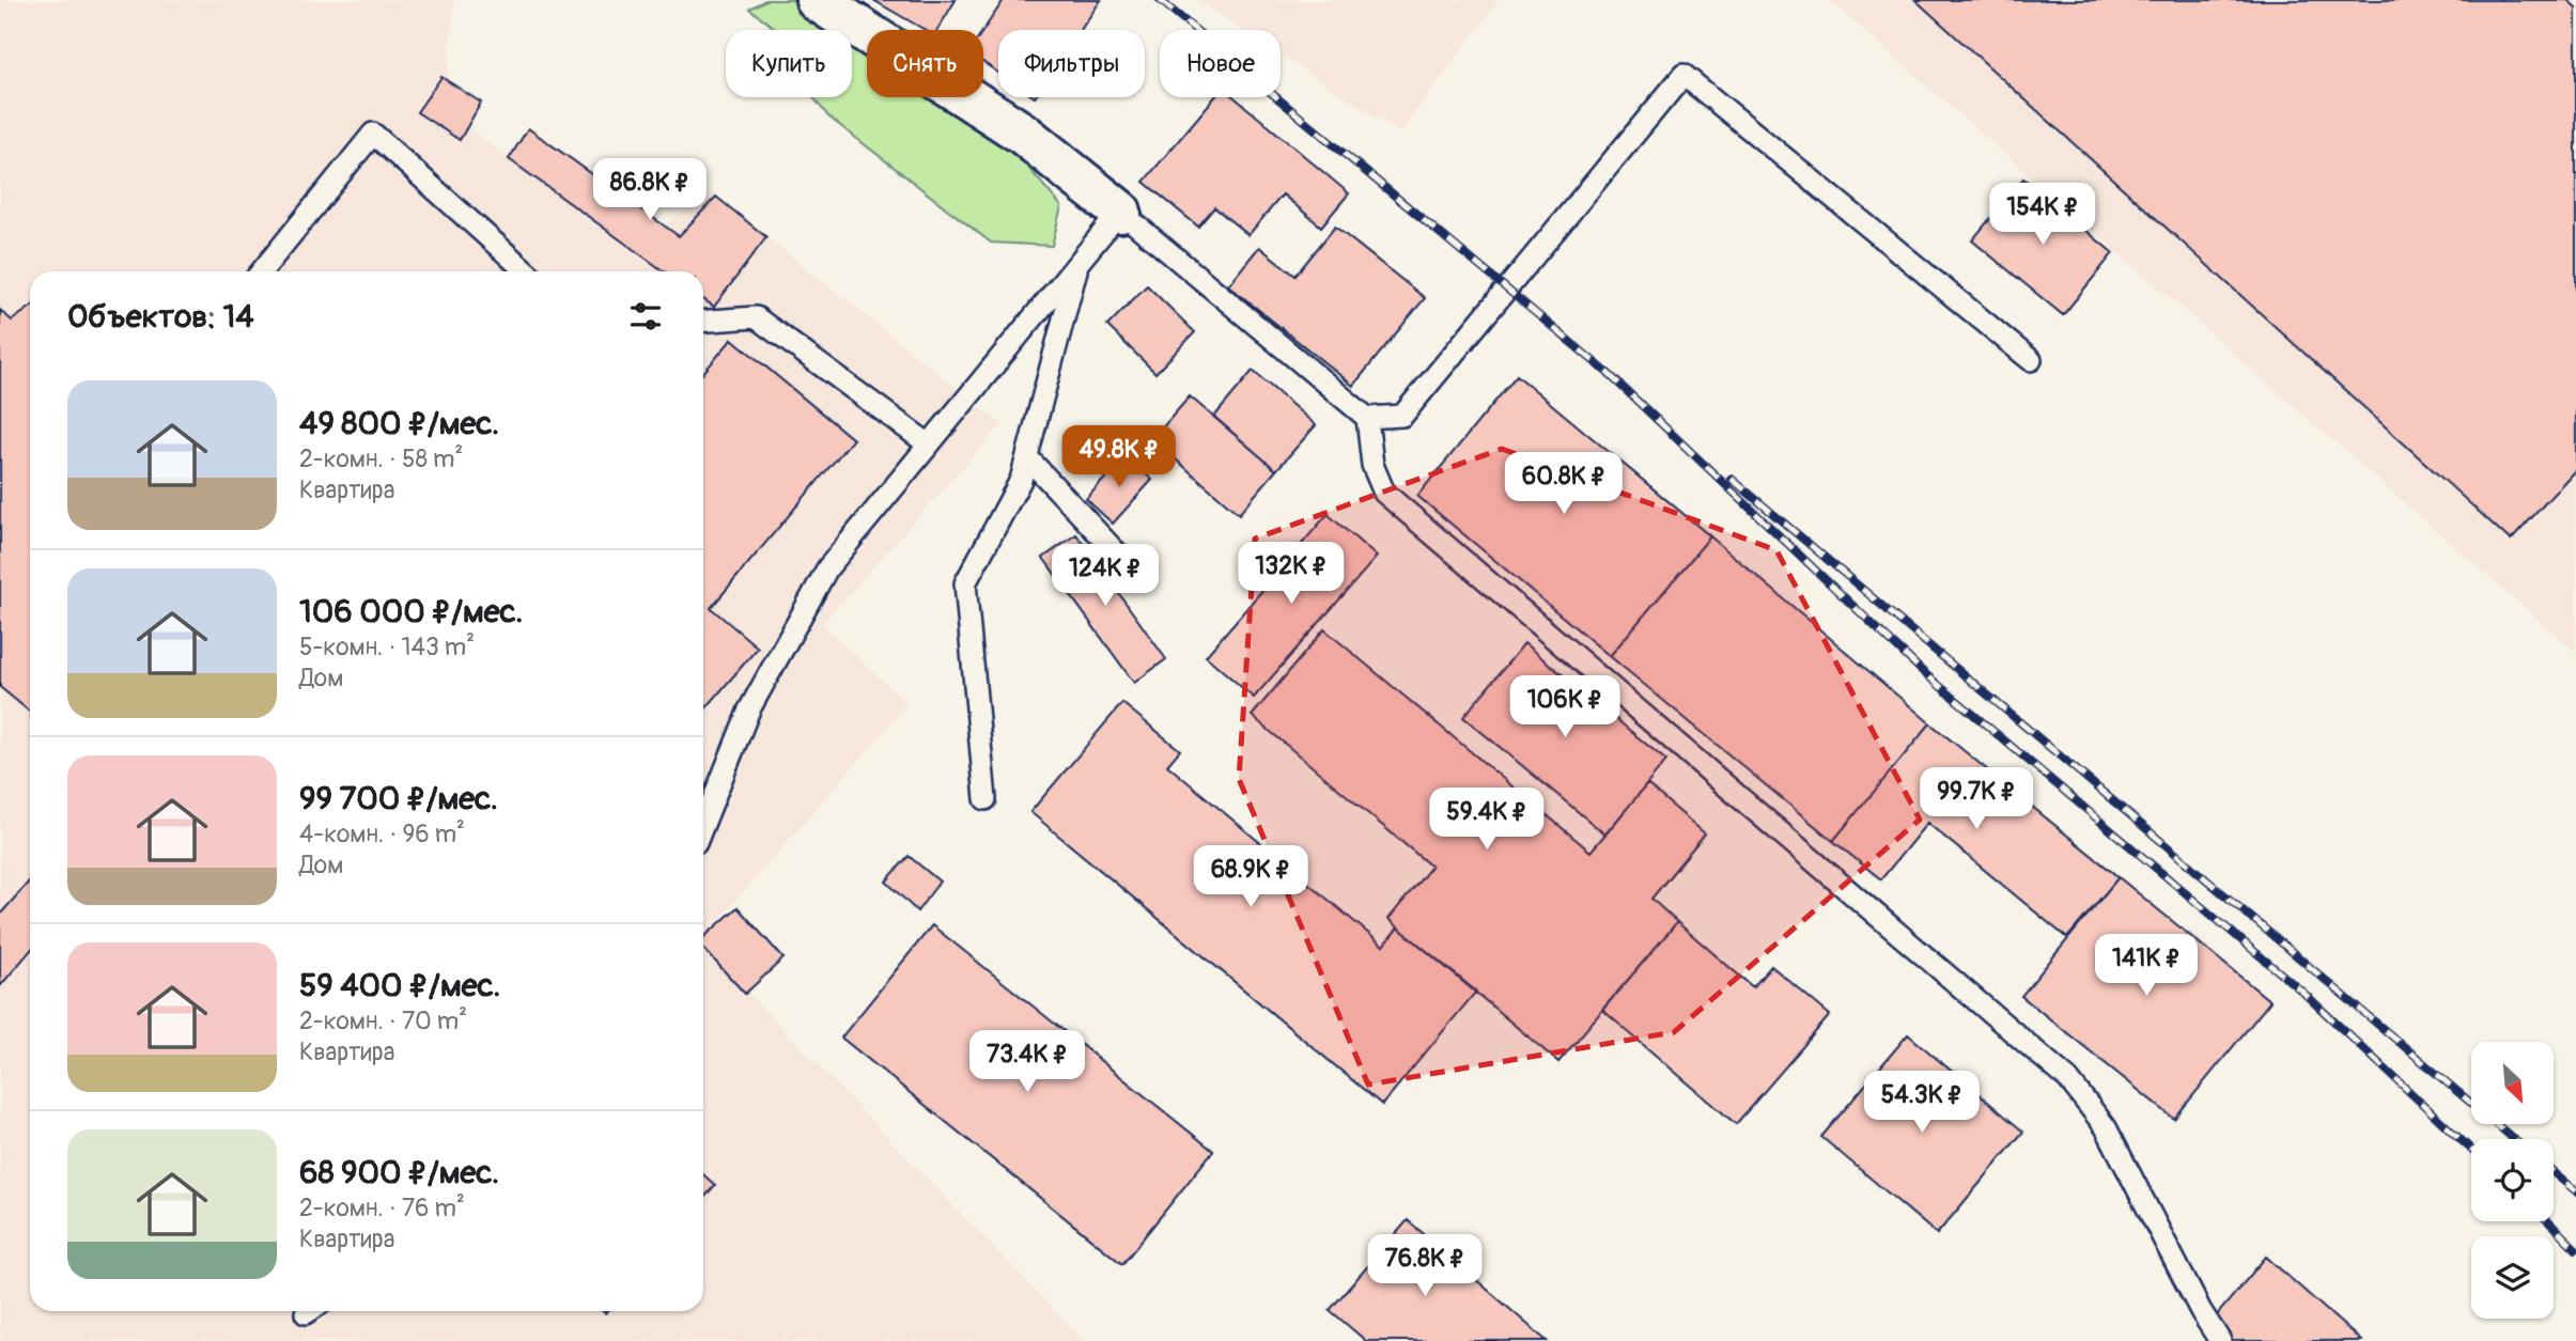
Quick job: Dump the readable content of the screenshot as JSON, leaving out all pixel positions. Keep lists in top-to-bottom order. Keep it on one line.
{"north":"bottom right","page":{"chip":["Купить","Снять","Фильтры","Новое"],"price":["86.8K ₽","154K ₽","49.8K ₽","60.8K ₽","132K ₽","124K ₽","106K ₽","99.7K ₽","59.4K ₽","68.9K ₽","141K ₽","73.4K ₽","54.3K ₽","76.8K ₽"],"heading":"Объектов: 14","list":[{"name":"49 800 ₽/мес.","note":"2-комн. · 58 m² · Квартира"},{"name":"106 000 ₽/мес.","note":"5-комн. · 143 m² · Дом"},{"name":"99 700 ₽/мес.","note":"4-комн. · 96 m² · Дом"},{"name":"59 400 ₽/мес.","note":"2-комн. · 70 m² · Квартира"},{"name":"68 900 ₽/мес.","note":"2-комн. · 76 m² · Квартира"}]}}
